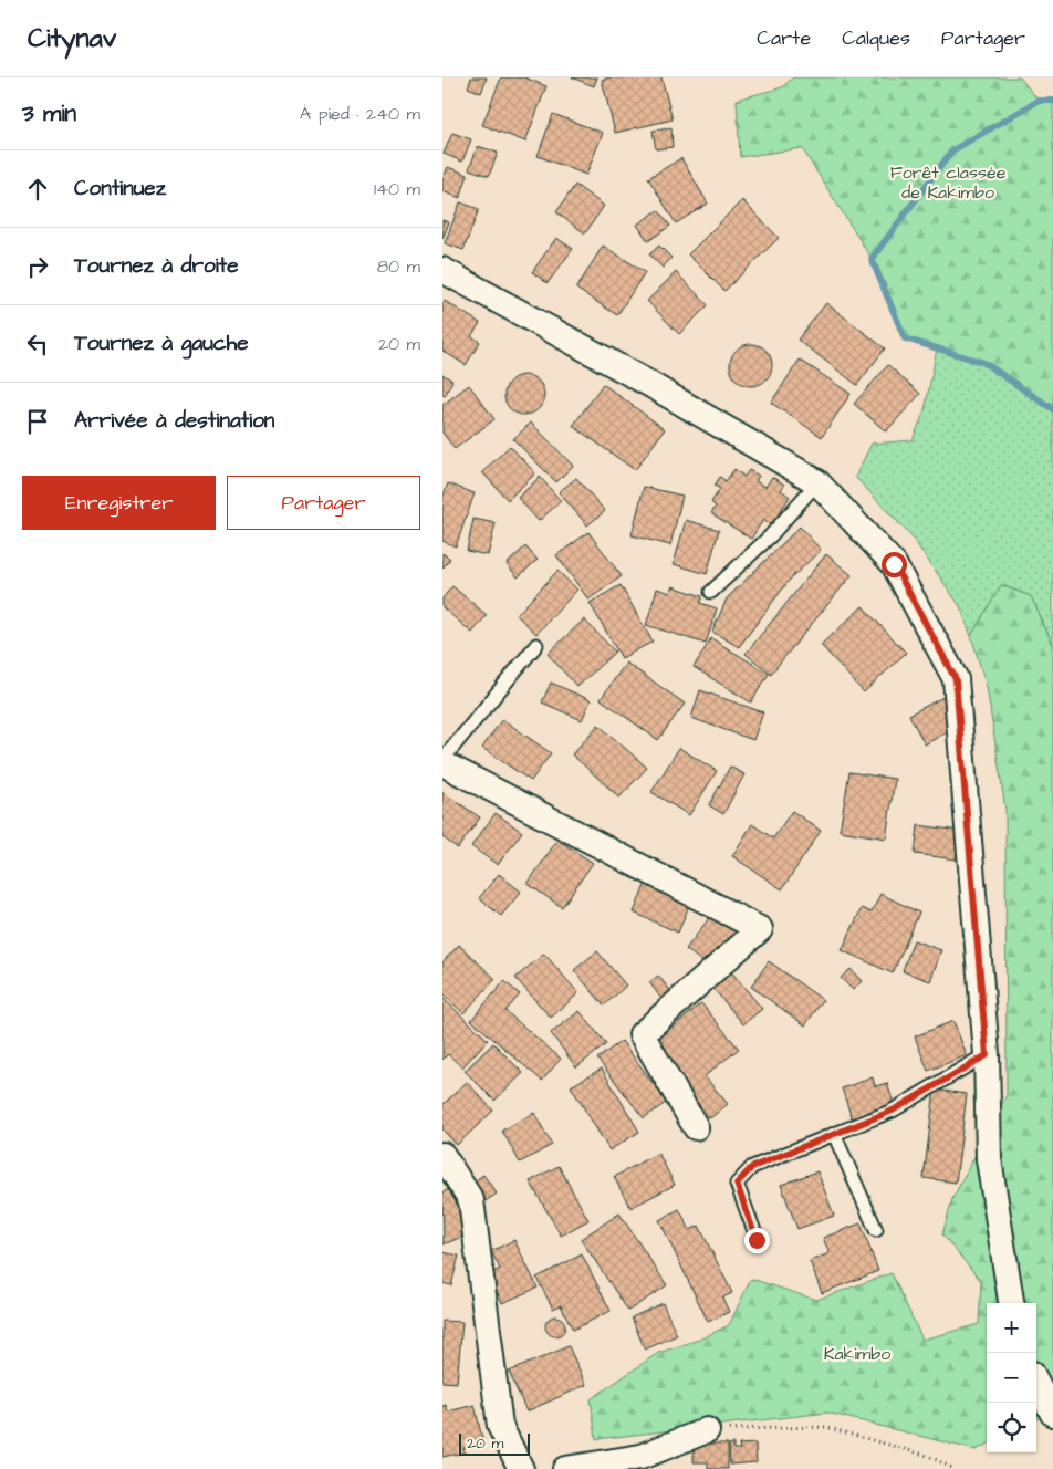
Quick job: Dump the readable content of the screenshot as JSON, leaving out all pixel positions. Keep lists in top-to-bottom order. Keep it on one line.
{"parks":["Forêt classée de Kakimbo","Kakimbo"],"scale_bar":"20 m","page":{"header":"Citynav","nav":["Carte","Calques","Partager"],"heading":["3 min","À pied · 240 m"],"list":[["Continuez","140 m"],["Tournez à droite","80 m"],["Tournez à gauche","20 m"],"Arrivée à destination"],"buttons":["Enregistrer","Partager"],"map_buttons":["+","−"],"scale":"20 m"}}
